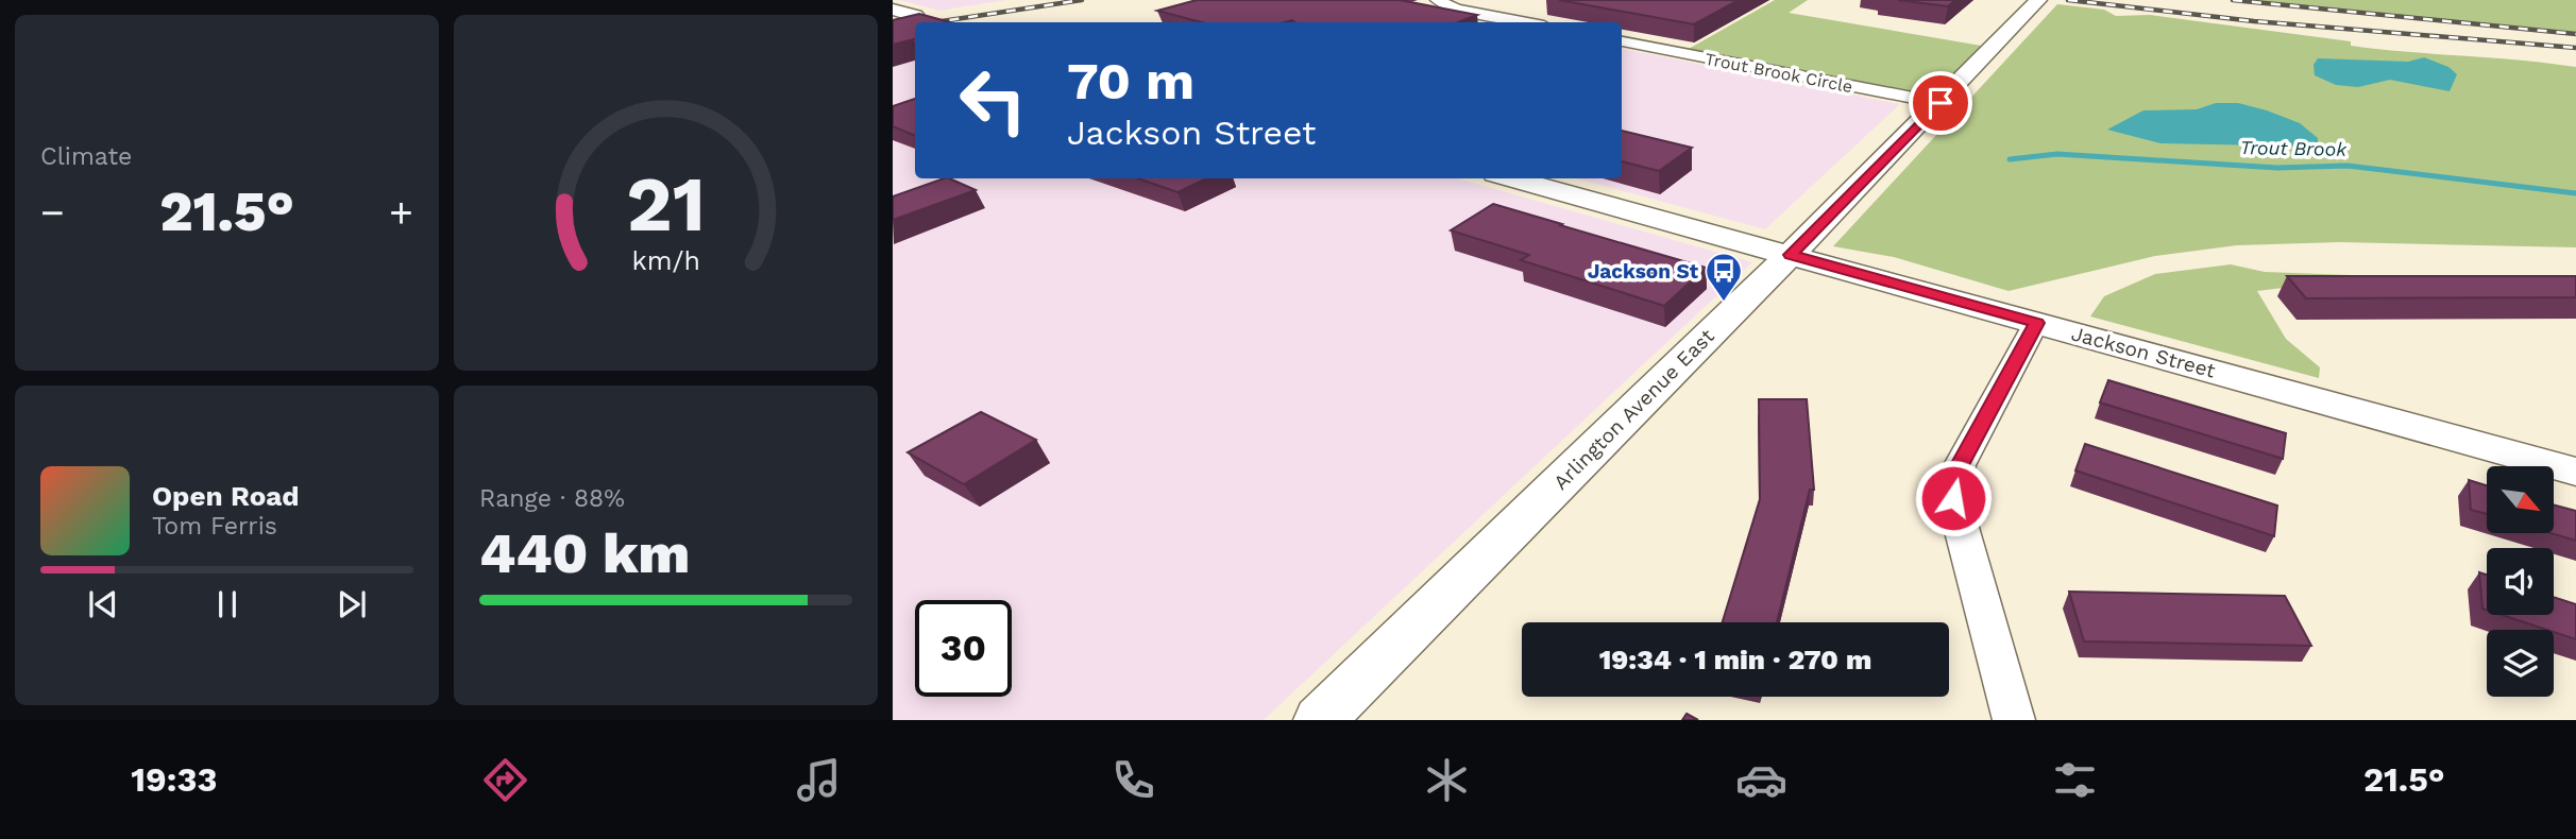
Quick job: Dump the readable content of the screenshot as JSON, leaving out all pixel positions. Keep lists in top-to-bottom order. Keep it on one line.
{"streets":{"street":["Trout Brook Circle","Jackson Street","Arlington Avenue East"]},"crossings":[["Trout Brook Circle","Arlington Avenue East"],["Jackson Street","Arlington Avenue East"]],"water":["Trout Brook"],"places":{"bus stop":["Jackson St"]},"north":"bottom right","page":{"tile":["Climate",["Range · 88%","440 km"]],"turn":["70 m","Jackson Street"],"heat":["−","21.5°","+"],"song":["Open Road","Tom Ferris"],"limit":"30","trip":"19:34 · 1 min · 270 m","tabs":["19:33","21.5°"],"gauge":["21","km/h"]}}
